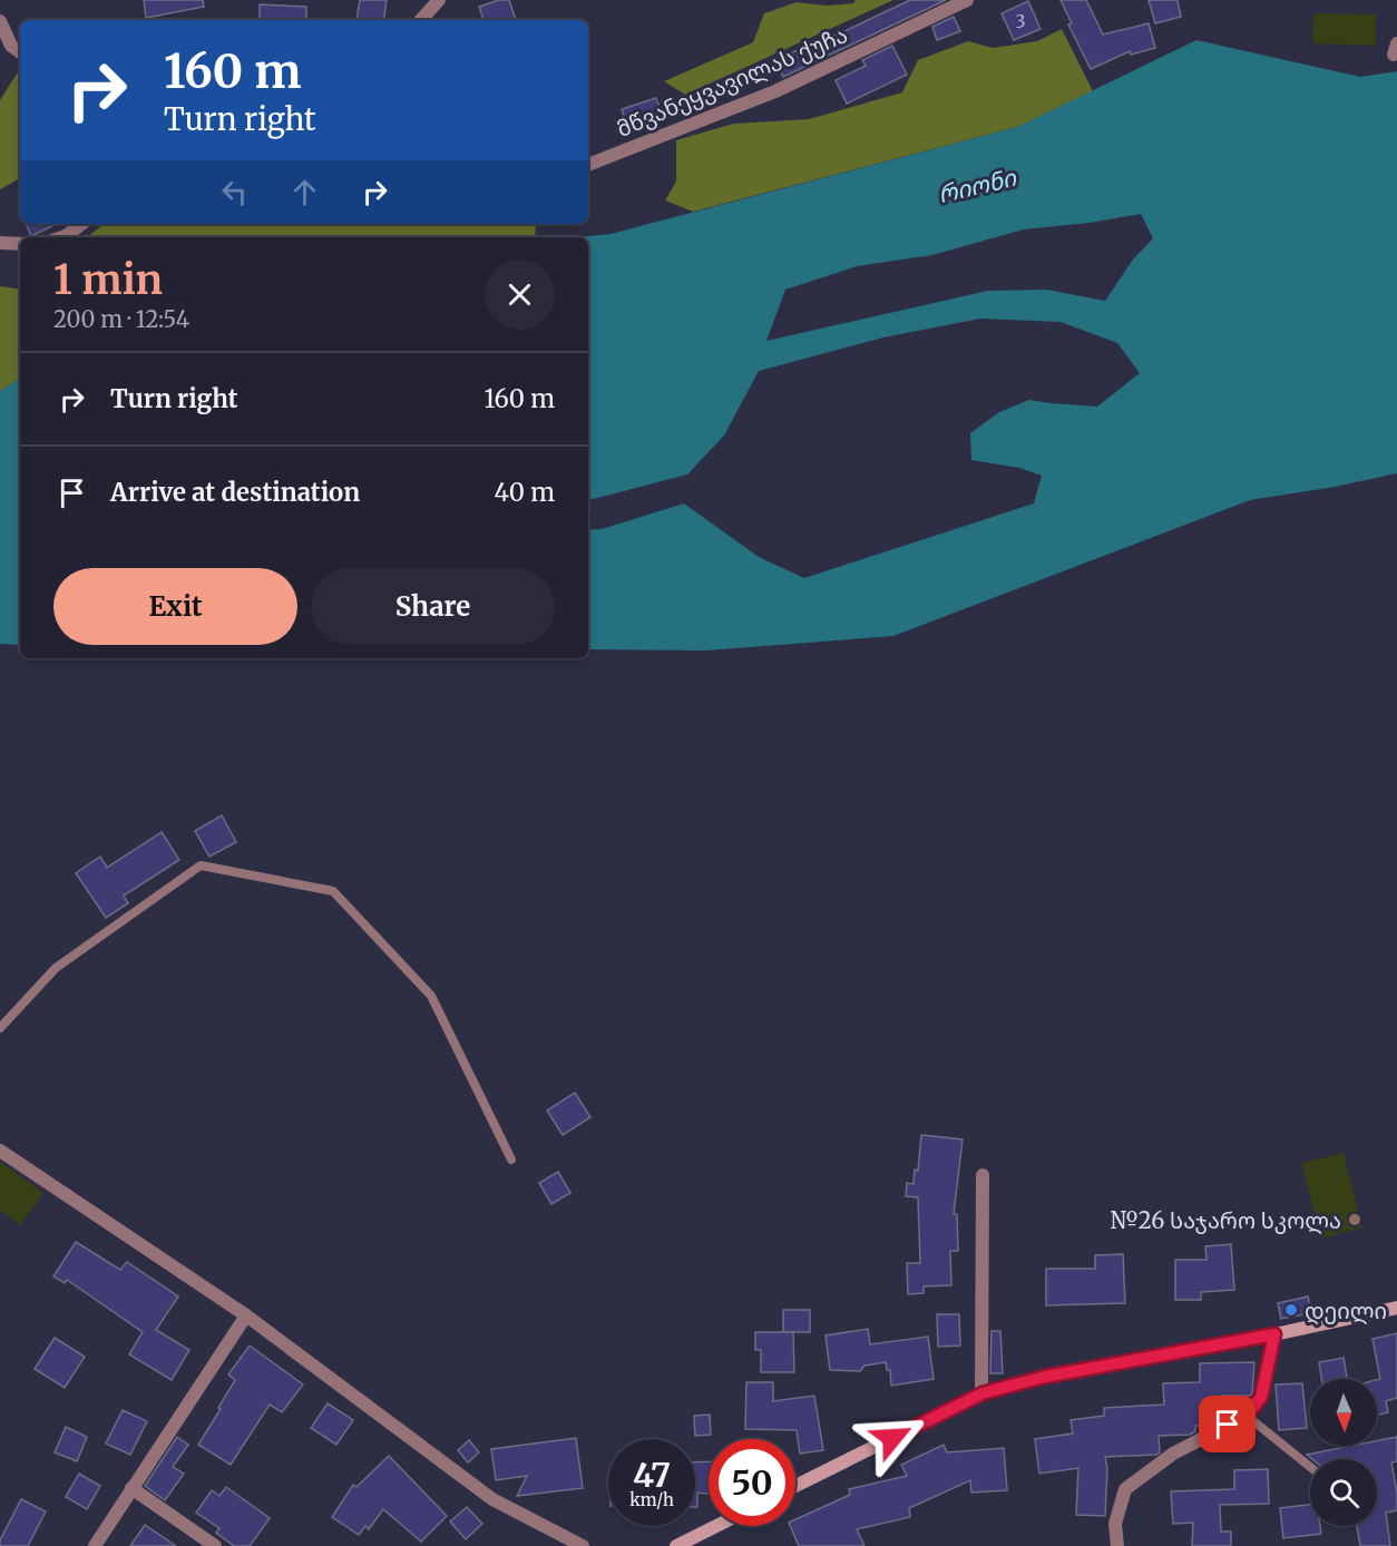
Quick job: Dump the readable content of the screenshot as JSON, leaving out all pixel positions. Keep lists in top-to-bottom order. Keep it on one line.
{"streets":{"street":["მწვანეყვავილას ქუჩა"]},"water":["რიონი"],"places":["№26 საჯარო სკოლა","დეილი"],"house_numbers":["3"],"north":"bottom","page":{"turn":["160 m","Turn right"],"heading":["1 min","200 m · 12:54"],"list":[{"name":"Turn right","value":"160 m"},{"name":"Arrive at destination","value":"40 m"}],"buttons":["Exit","Share"],"speed":"47 km/h","limit":"50"}}
